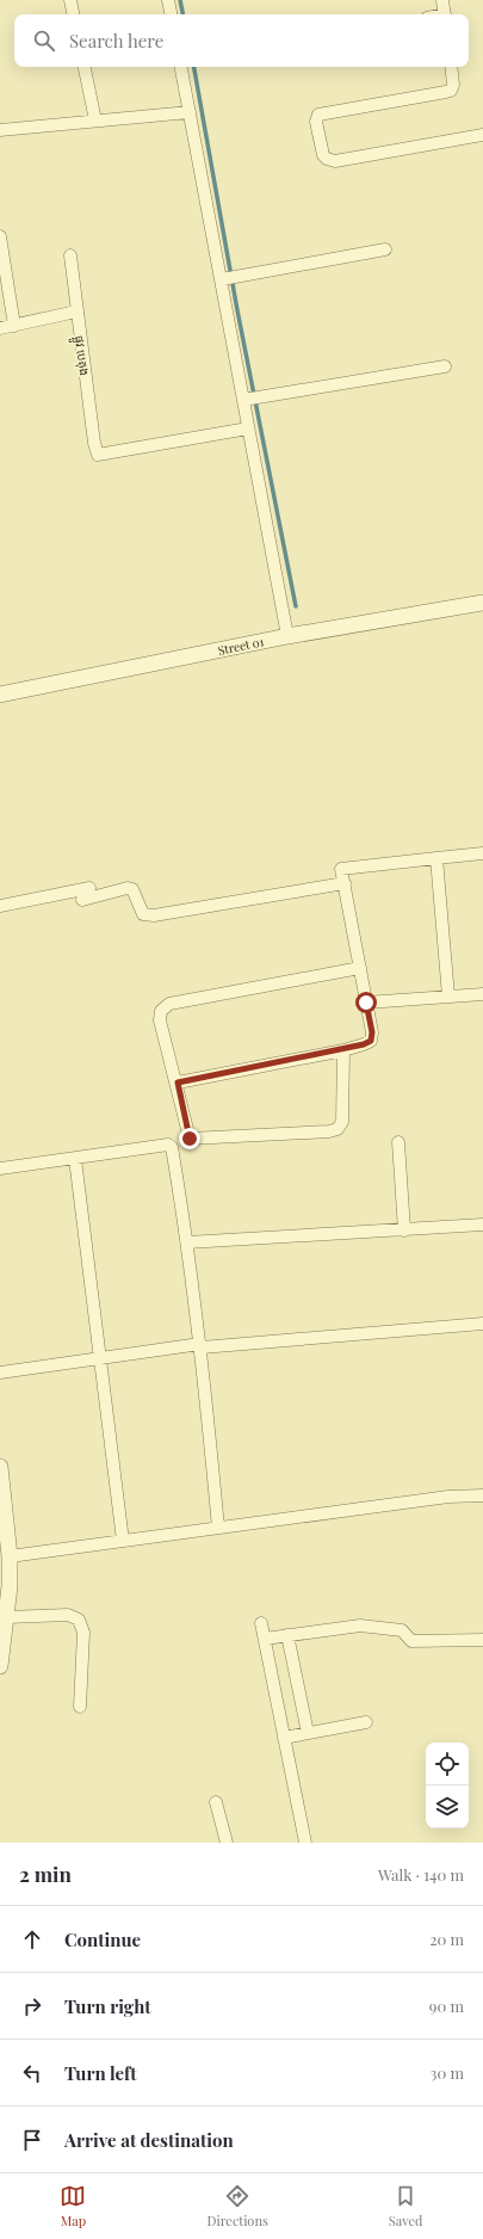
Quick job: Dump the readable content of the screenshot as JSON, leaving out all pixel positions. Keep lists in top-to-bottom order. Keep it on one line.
{"streets":{"street":["ផ្លូវ បេតុង","Street 01"]},"page":{"search":"Search here","heading":["2 min","Walk · 140 m"],"list":[["Continue","20 m"],["Turn right","90 m"],["Turn left","30 m"],"Arrive at destination"],"nav":["Map","Directions","Saved"]}}
